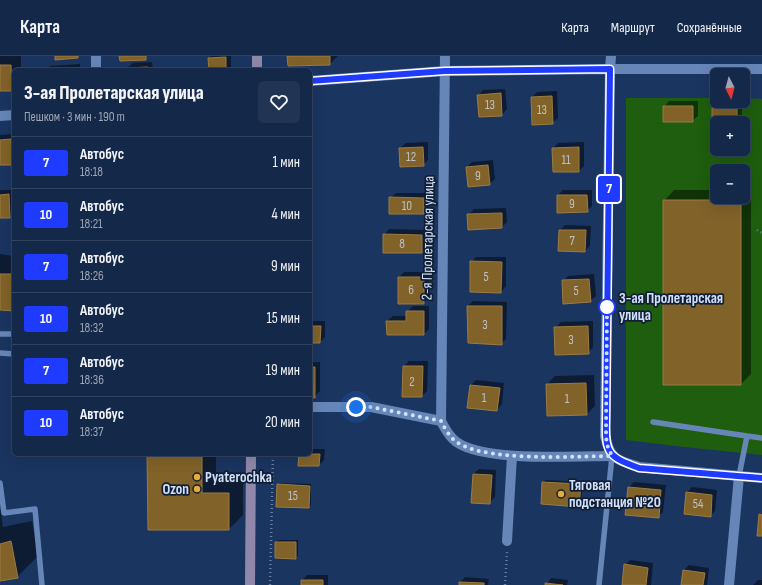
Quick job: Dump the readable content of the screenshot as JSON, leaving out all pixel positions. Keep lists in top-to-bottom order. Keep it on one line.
{"streets":{"street":["2-я Пролетарская улица"]},"places":["3-ая Пролетарская улица","Pyaterochka","Ozon","Тяговая подстанция №20"],"lines":["bus line 7"],"house_numbers":["13","13","12","11","9","9","10","7","8","5","6","5","3","3","2","1","1","15","54"],"north":"bottom","page":{"header":"Карта","nav":["Карта","Маршрут","Сохранённые"],"on_map":"7","map_buttons":["+","−"],"heading":["3-ая Пролетарская улица","Пешком · 3 мин · 190 m"],"list":[{"mark":"7","name":"Автобус","note":"18:18","value":"1 мин"},{"mark":"10","name":"Автобус","note":"18:21","value":"4 мин"},{"mark":"7","name":"Автобус","note":"18:26","value":"9 мин"},{"mark":"10","name":"Автобус","note":"18:32","value":"15 мин"},{"mark":"7","name":"Автобус","note":"18:36","value":"19 мин"},{"mark":"10","name":"Автобус","note":"18:37","value":"20 мин"}]}}
